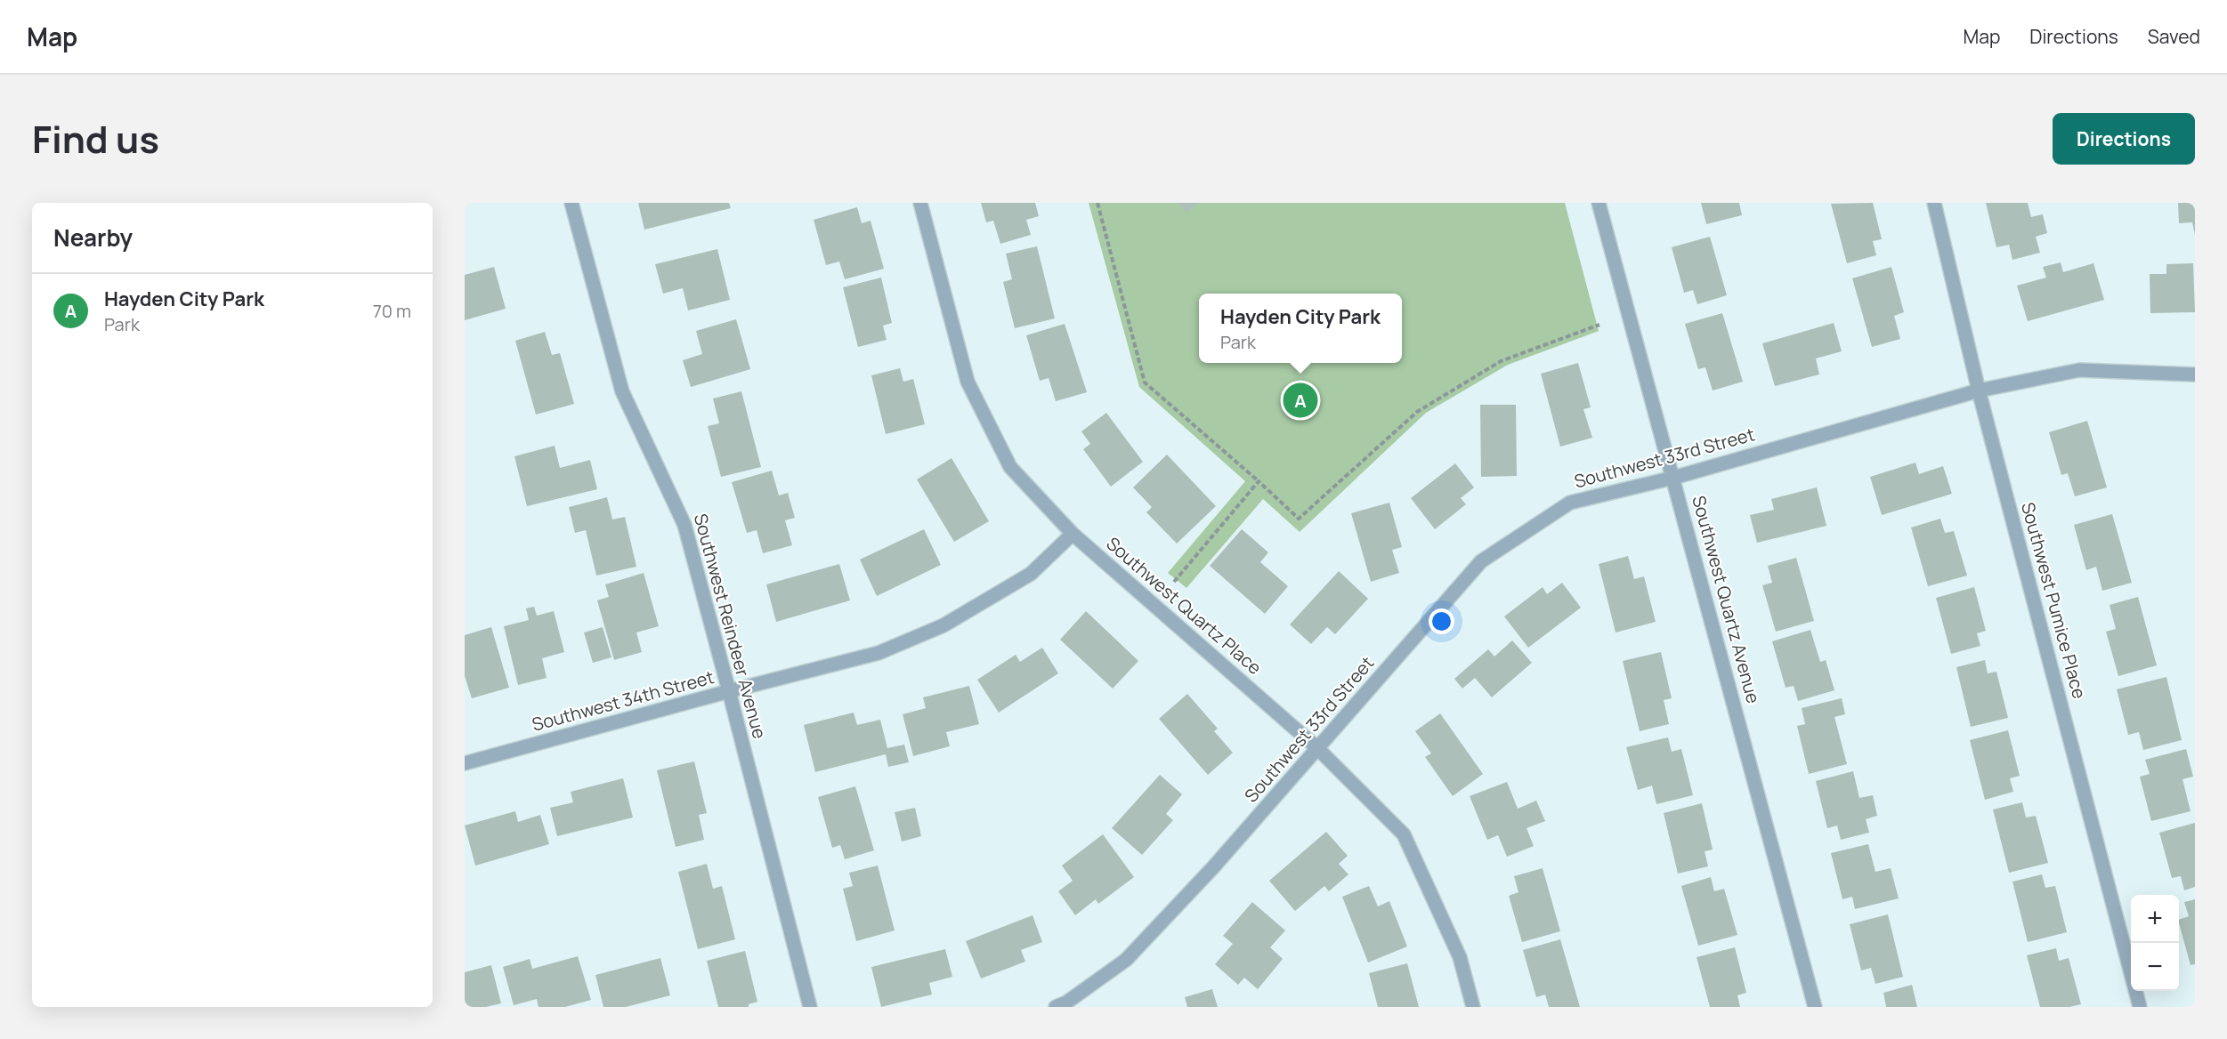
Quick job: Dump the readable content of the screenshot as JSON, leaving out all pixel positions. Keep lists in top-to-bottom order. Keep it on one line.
{"streets":{"street":["Southwest 33rd Street","Southwest Quartz Avenue","Southwest Pumice Place","Southwest Quartz Place","Southwest Reindeer Avenue","Southwest 34th Street"]},"crossings":[["Southwest 33rd Street","Southwest Quartz Avenue"],["Southwest 33rd Street","Southwest Pumice Place"],["Southwest 33rd Street","Southwest Quartz Place"],["Southwest Quartz Place","Southwest 34th Street"],["Southwest Reindeer Avenue","Southwest 34th Street"]],"page":{"header":"Map","nav":["Map","Directions","Saved"],"title":"Find us","buttons":"Directions","heading":"Nearby","list":[{"mark":"A","name":"Hayden City Park","note":"Park","value":"70 m"}],"popup":["Hayden City Park","Park"],"pins":"A","map_buttons":["+","−"]}}
